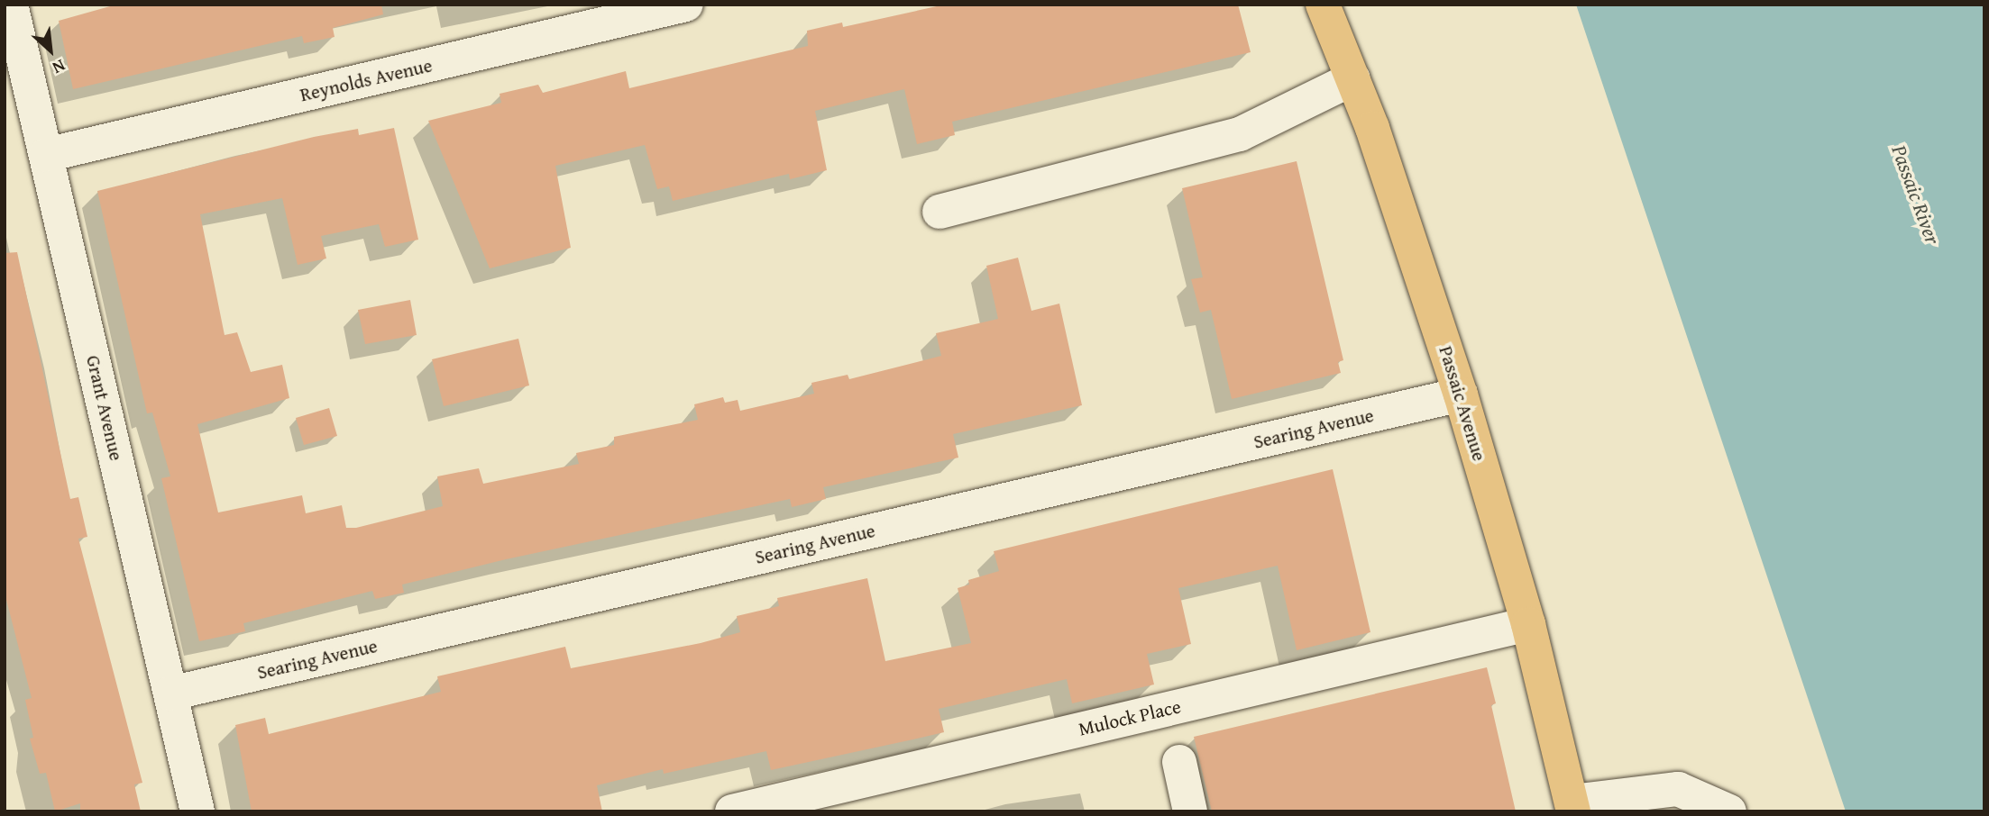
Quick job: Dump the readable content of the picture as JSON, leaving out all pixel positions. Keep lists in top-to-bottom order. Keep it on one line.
{"streets":{"main road":["Passaic Avenue"],"street":["Reynolds Avenue","Grant Avenue","Searing Avenue","Mulock Place"]},"crossings":[["Reynolds Avenue","Grant Avenue"],["Passaic Avenue","Searing Avenue"],["Passaic Avenue","Mulock Place"],["Grant Avenue","Searing Avenue"]],"water":["Passaic River"],"north":"bottom right"}
